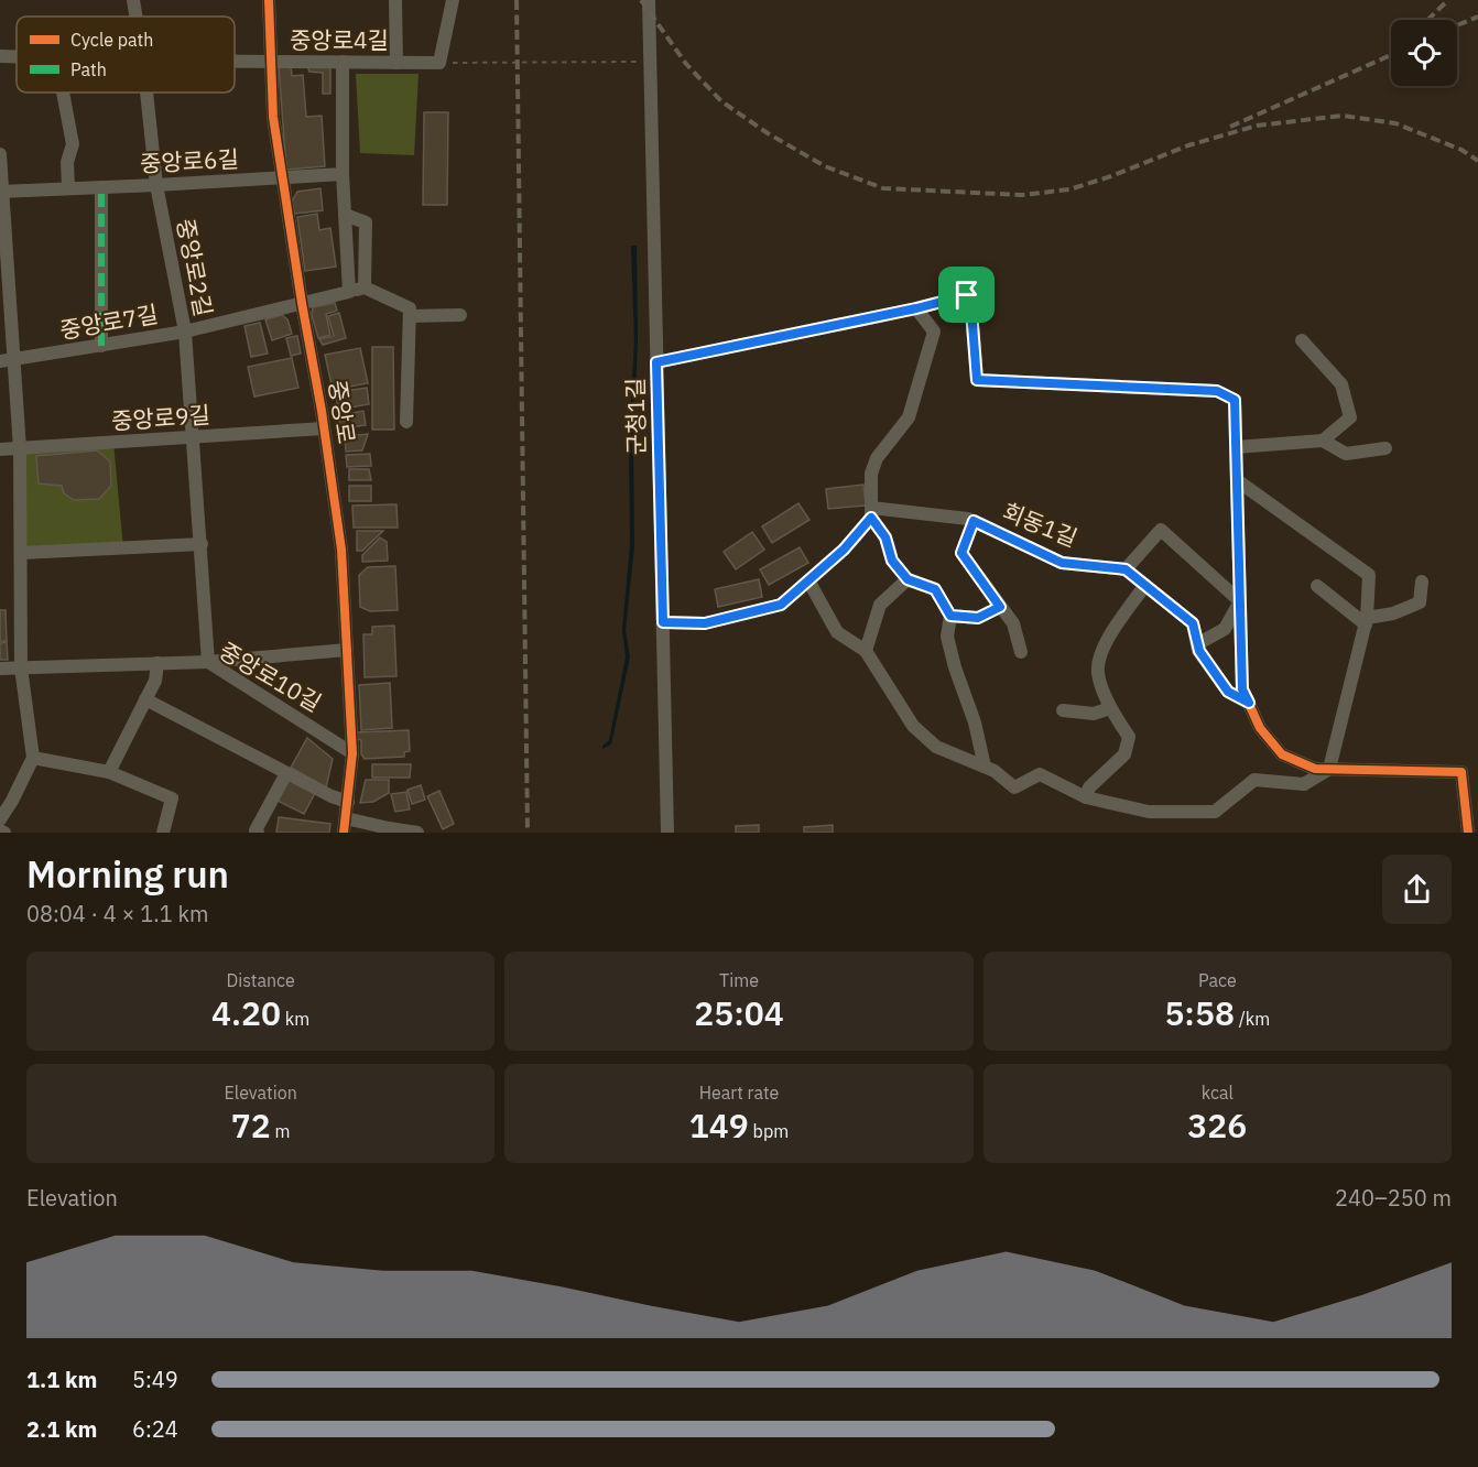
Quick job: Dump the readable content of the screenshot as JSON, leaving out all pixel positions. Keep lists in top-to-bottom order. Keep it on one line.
{"streets":{"street":["중앙로4길","중앙로6길","중앙로2길","중앙로7길","중앙로","군청1길","중앙로9길","회동1길","중앙로10길"]},"crossings":[["중앙로4길","중앙로"],["중앙로6길","중앙로2길"],["중앙로6길","중앙로"],["중앙로2길","중앙로7길"],["중앙로2길","중앙로9길"],["중앙로2길","중앙로10길"],["중앙로7길","중앙로"],["중앙로","중앙로9길"],["중앙로","중앙로10길"]],"legend":["Cycle path","Path"],"page":{"heading":["Morning run","08:04 · 4 × 1.1 km"],"stats":[["Distance","4.20 km"],["Time","25:04"],["Pace","5:58 /km"],["Elevation","72 m"],["Heart rate","149 bpm"],["kcal","326"]],"chart":["Elevation","240–250 m"],"list":[{"name":"1.1 km","note":"5:49"},{"name":"2.1 km","note":"6:24"}]}}
